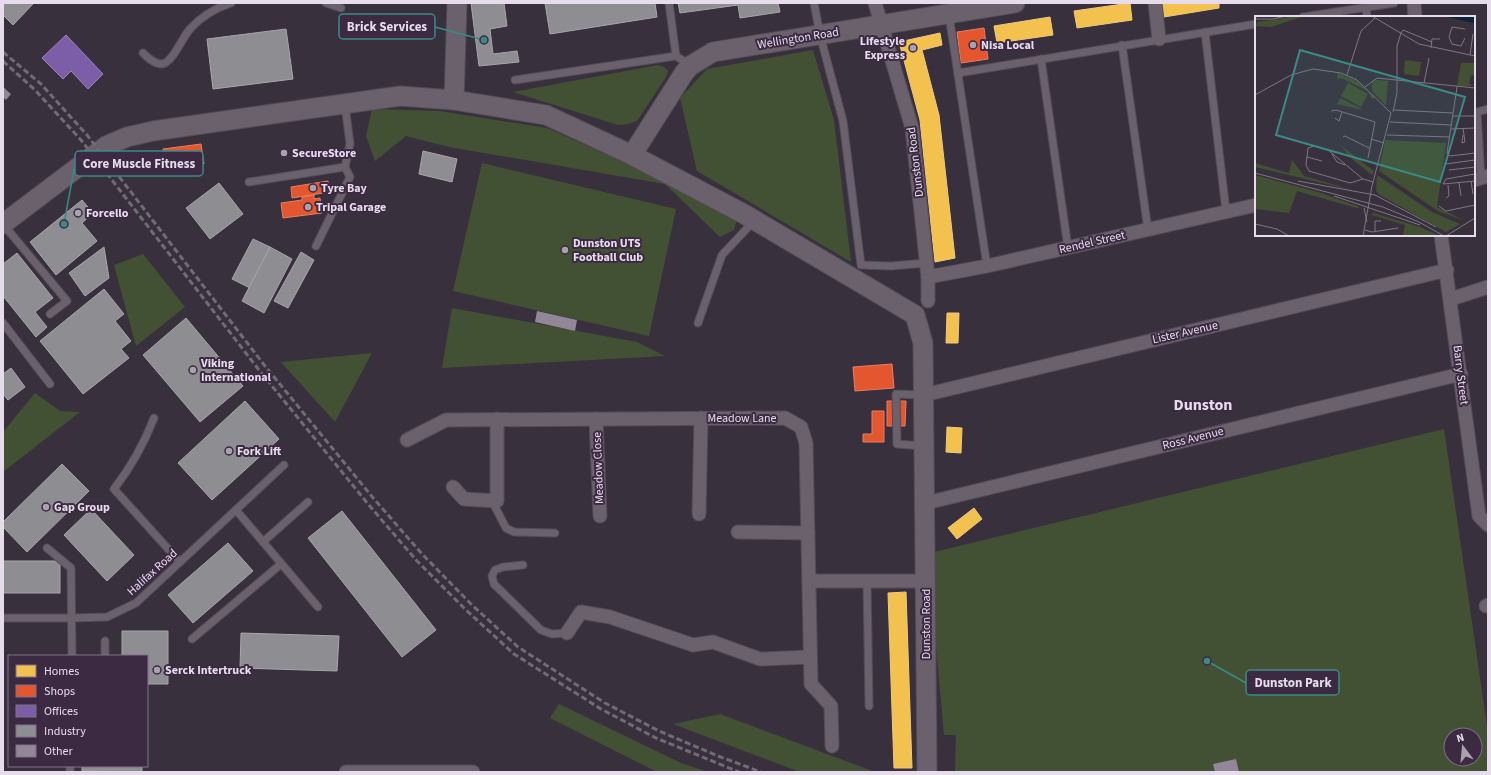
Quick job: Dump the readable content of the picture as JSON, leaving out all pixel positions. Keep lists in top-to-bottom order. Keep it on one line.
{"streets":{"street":["Wellington Road","Dunston Road","Rendel Street","Lister Avenue","Barry Street","Meadow Lane","Ross Avenue","Meadow Close"],"lane":["Halifax Road"]},"crossings":[["Wellington Road","Dunston Road"],["Dunston Road","Rendel Street"],["Dunston Road","Lister Avenue"],["Dunston Road","Ross Avenue"],["Lister Avenue","Barry Street"],["Barry Street","Ross Avenue"],["Meadow Lane","Meadow Close"]],"districts":["Dunston"],"places":["Brick Services","Nisa Local","Lifestyle Express","SecureStore","Tyre Bay","Tripal Garage","Forcello","Core Muscle Fitness","Dunston UTS Football Club","Viking International","Fork Lift","Gap Group","Dunston Park","Serck Intertruck"],"legend":["Homes","Shops","Offices","Industry","Other"],"north":"top"}
